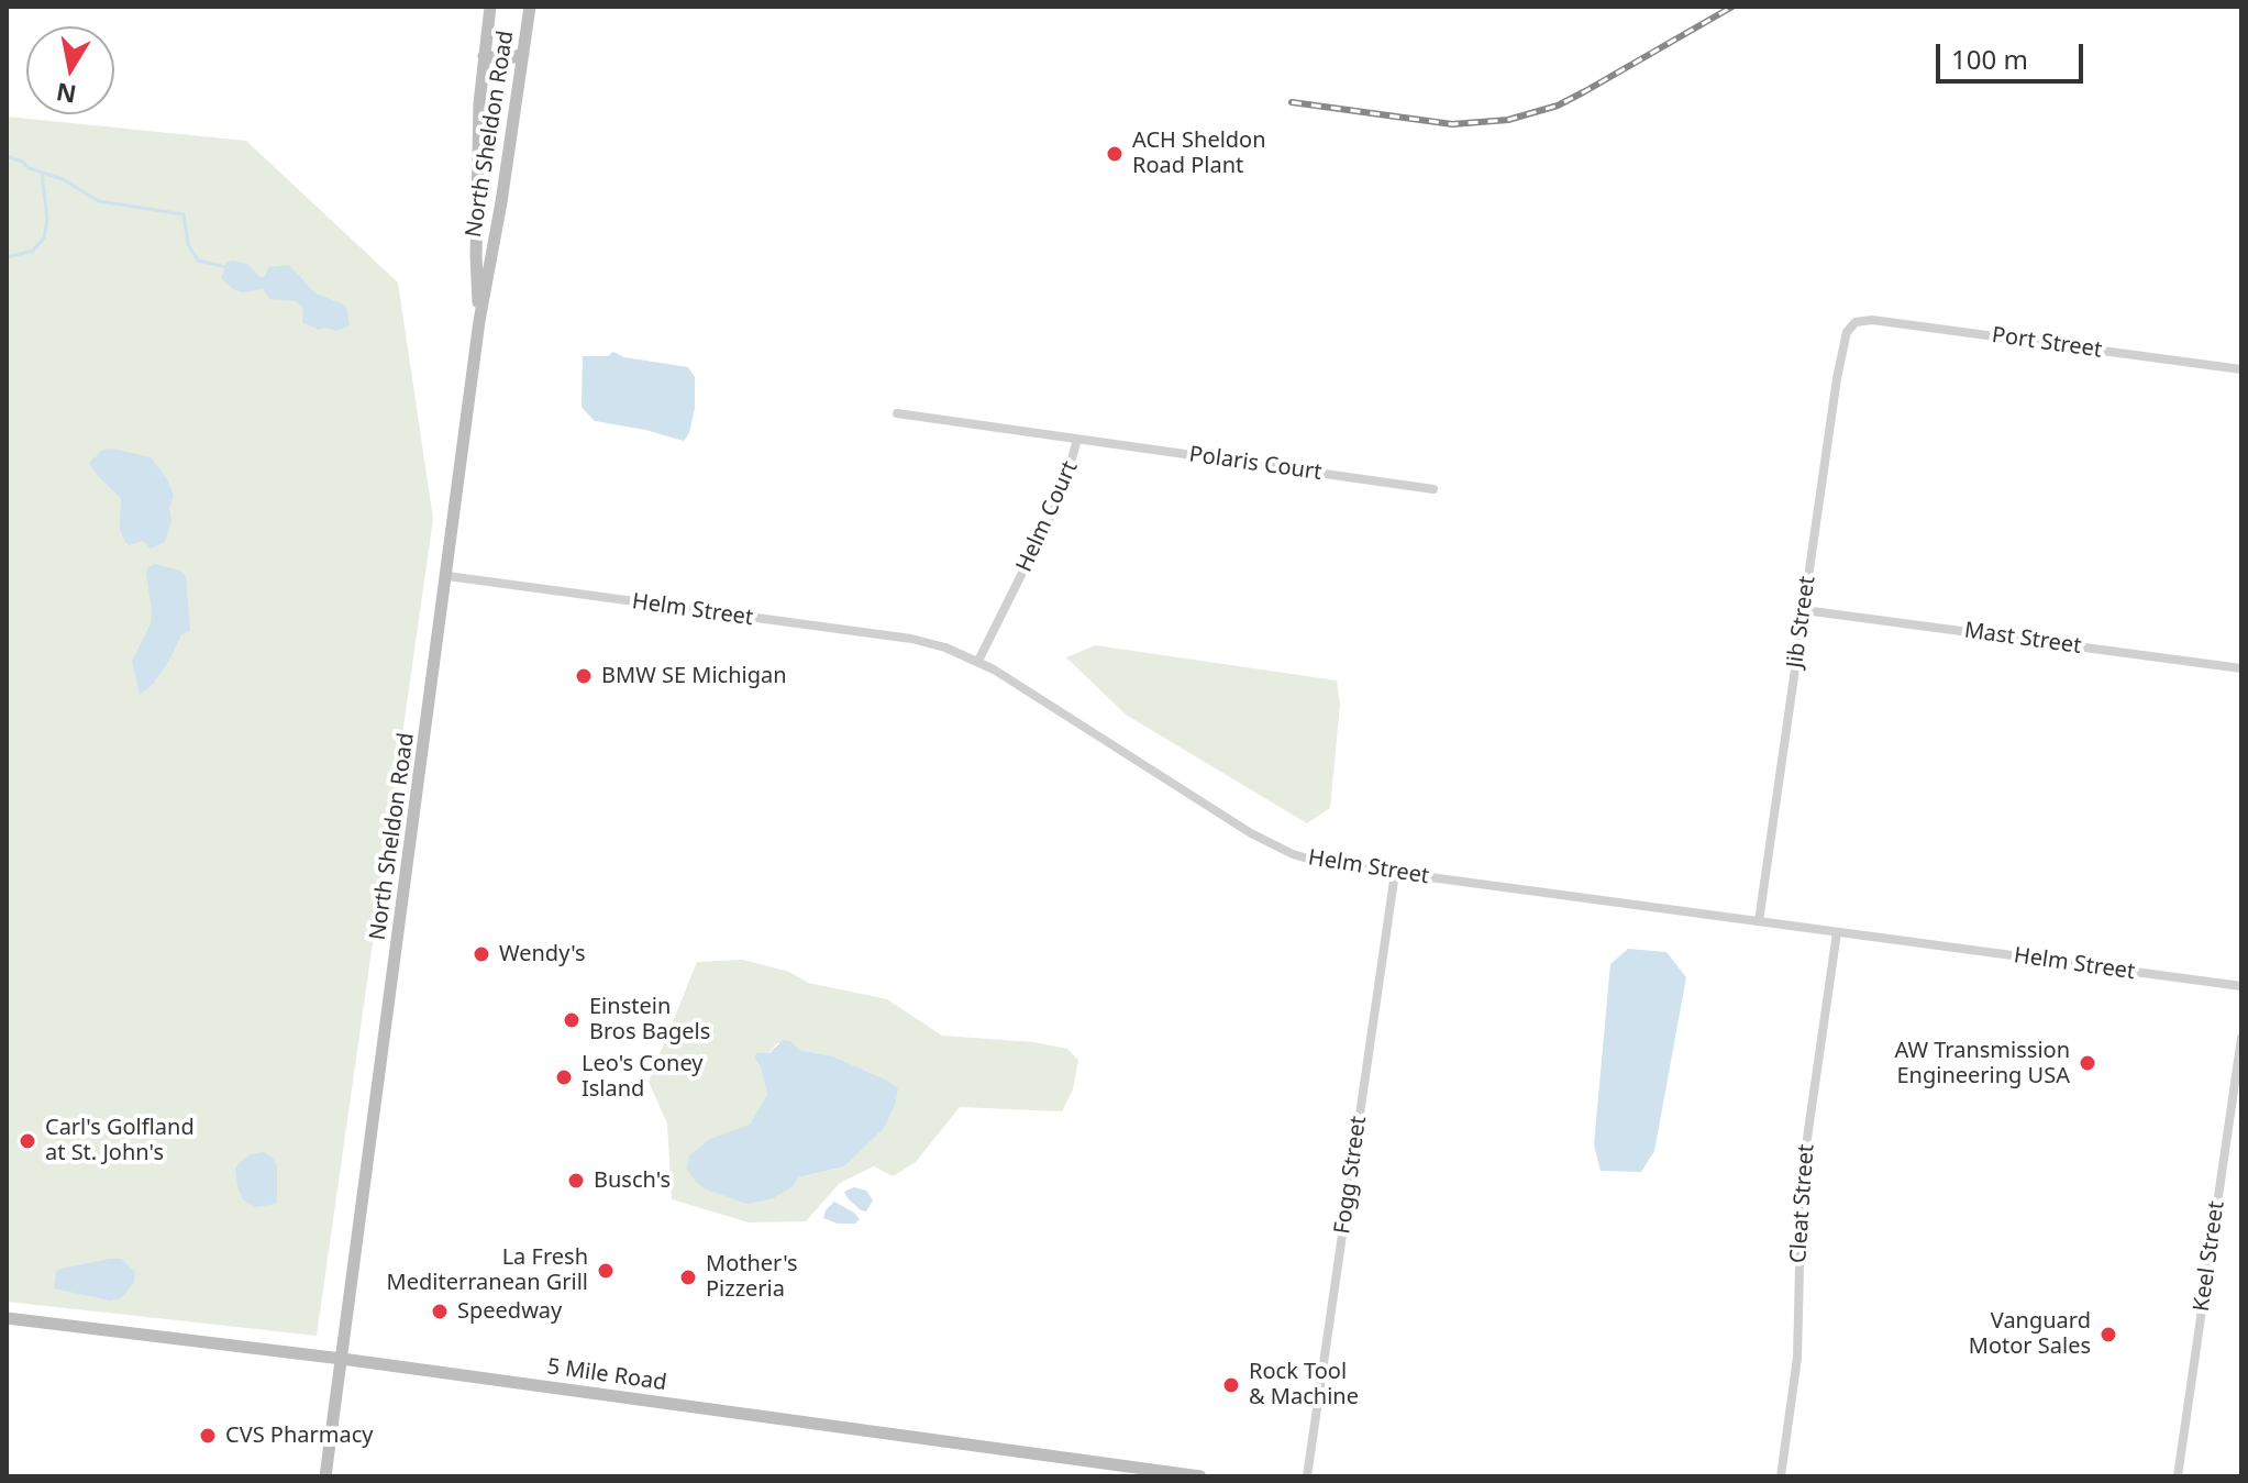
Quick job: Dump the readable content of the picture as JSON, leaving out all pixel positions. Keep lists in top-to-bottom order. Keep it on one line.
{"streets":{"main road":["North Sheldon Road","5 Mile Road"],"street":["Port Street","Polaris Court","Helm Court","Helm Street","Jib Street","Mast Street","Fogg Street","Cleat Street","Keel Street"]},"crossings":[["North Sheldon Road","Helm Street"],["North Sheldon Road","5 Mile Road"],["Port Street","Jib Street"],["Polaris Court","Helm Court"],["Helm Court","Helm Street"],["Helm Street","Jib Street"],["Helm Street","Fogg Street"],["Helm Street","Cleat Street"],["Jib Street","Mast Street"]],"places":["ACH Sheldon Road Plant","BMW SE Michigan","Wendy's","Einstein Bros Bagels","AW Transmission Engineering USA","Leo's Coney Island","Carl's Golfland at St. John's","Busch's","La Fresh Mediterranean Grill","Mother's Pizzeria","Speedway","Vanguard Motor Sales","Rock Tool & Machine","CVS Pharmacy"],"scale_bar":"100 m","north":"bottom"}
